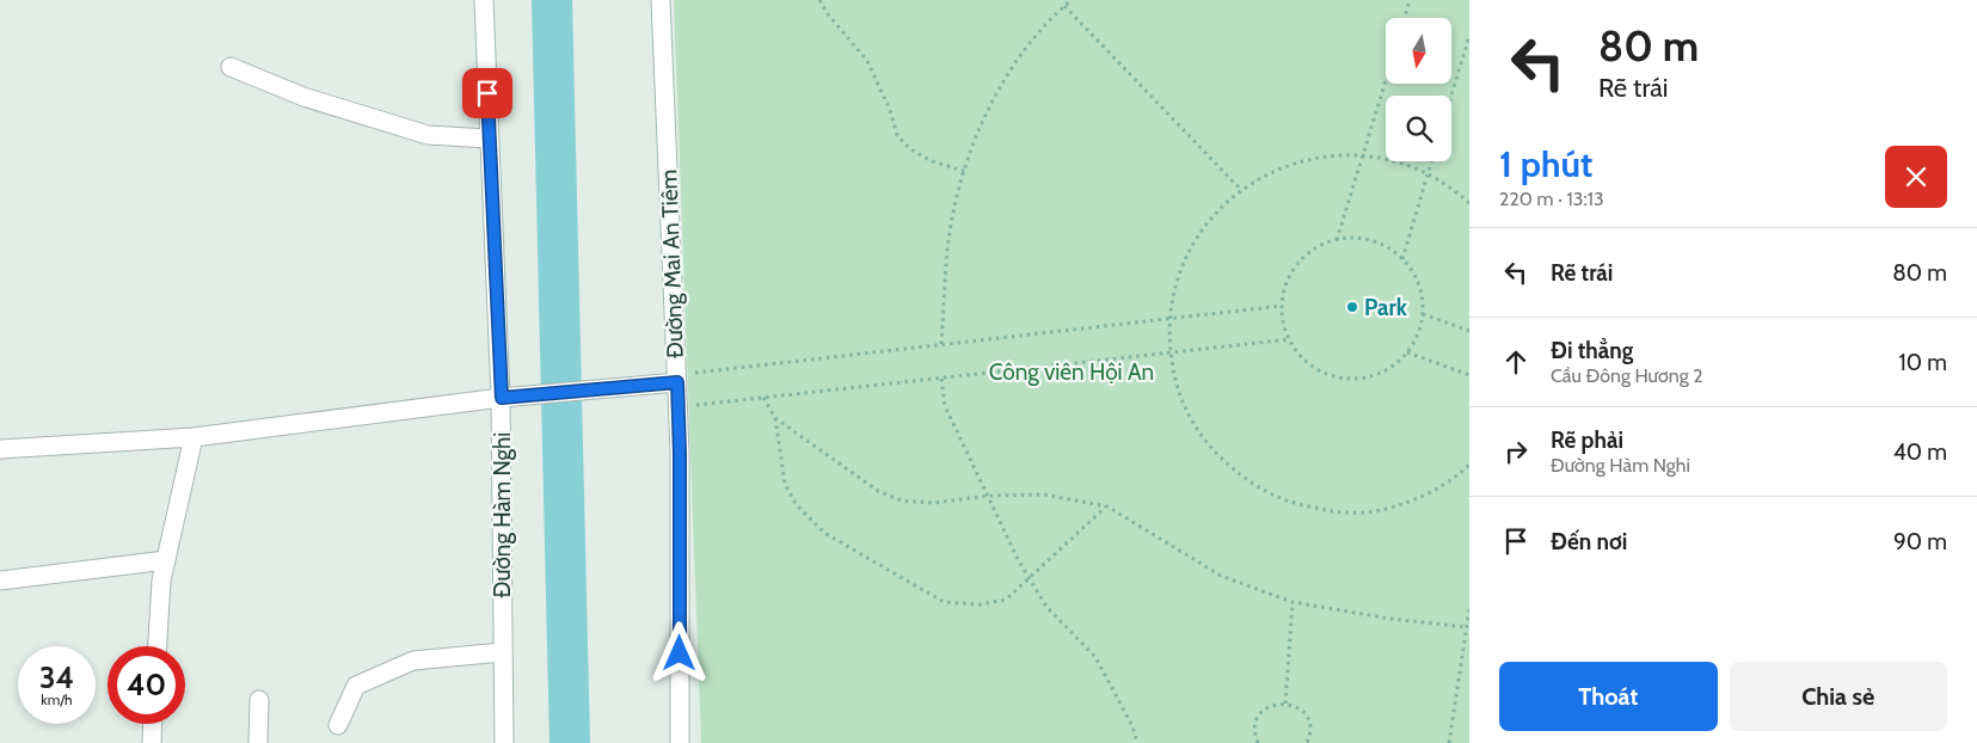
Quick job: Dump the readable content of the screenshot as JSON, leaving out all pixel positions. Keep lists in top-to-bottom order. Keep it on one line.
{"streets":{"street":["Đường Mai An Tiêm","Đường Hàm Nghi"]},"parks":["Công viên Hội An"],"places":["Park"],"north":"bottom","page":{"turn":["80 m","Rẽ trái"],"heading":["1 phút","220 m · 13:13"],"list":[{"name":"Rẽ trái","value":"80 m"},{"name":"Đi thẳng","note":"Cầu Đông Hương 2","value":"10 m"},{"name":"Rẽ phải","note":"Đường Hàm Nghi","value":"40 m"},{"name":"Đến nơi","value":"90 m"}],"speed":"34 km/h","limit":"40","buttons":["Thoát","Chia sẻ"]}}
